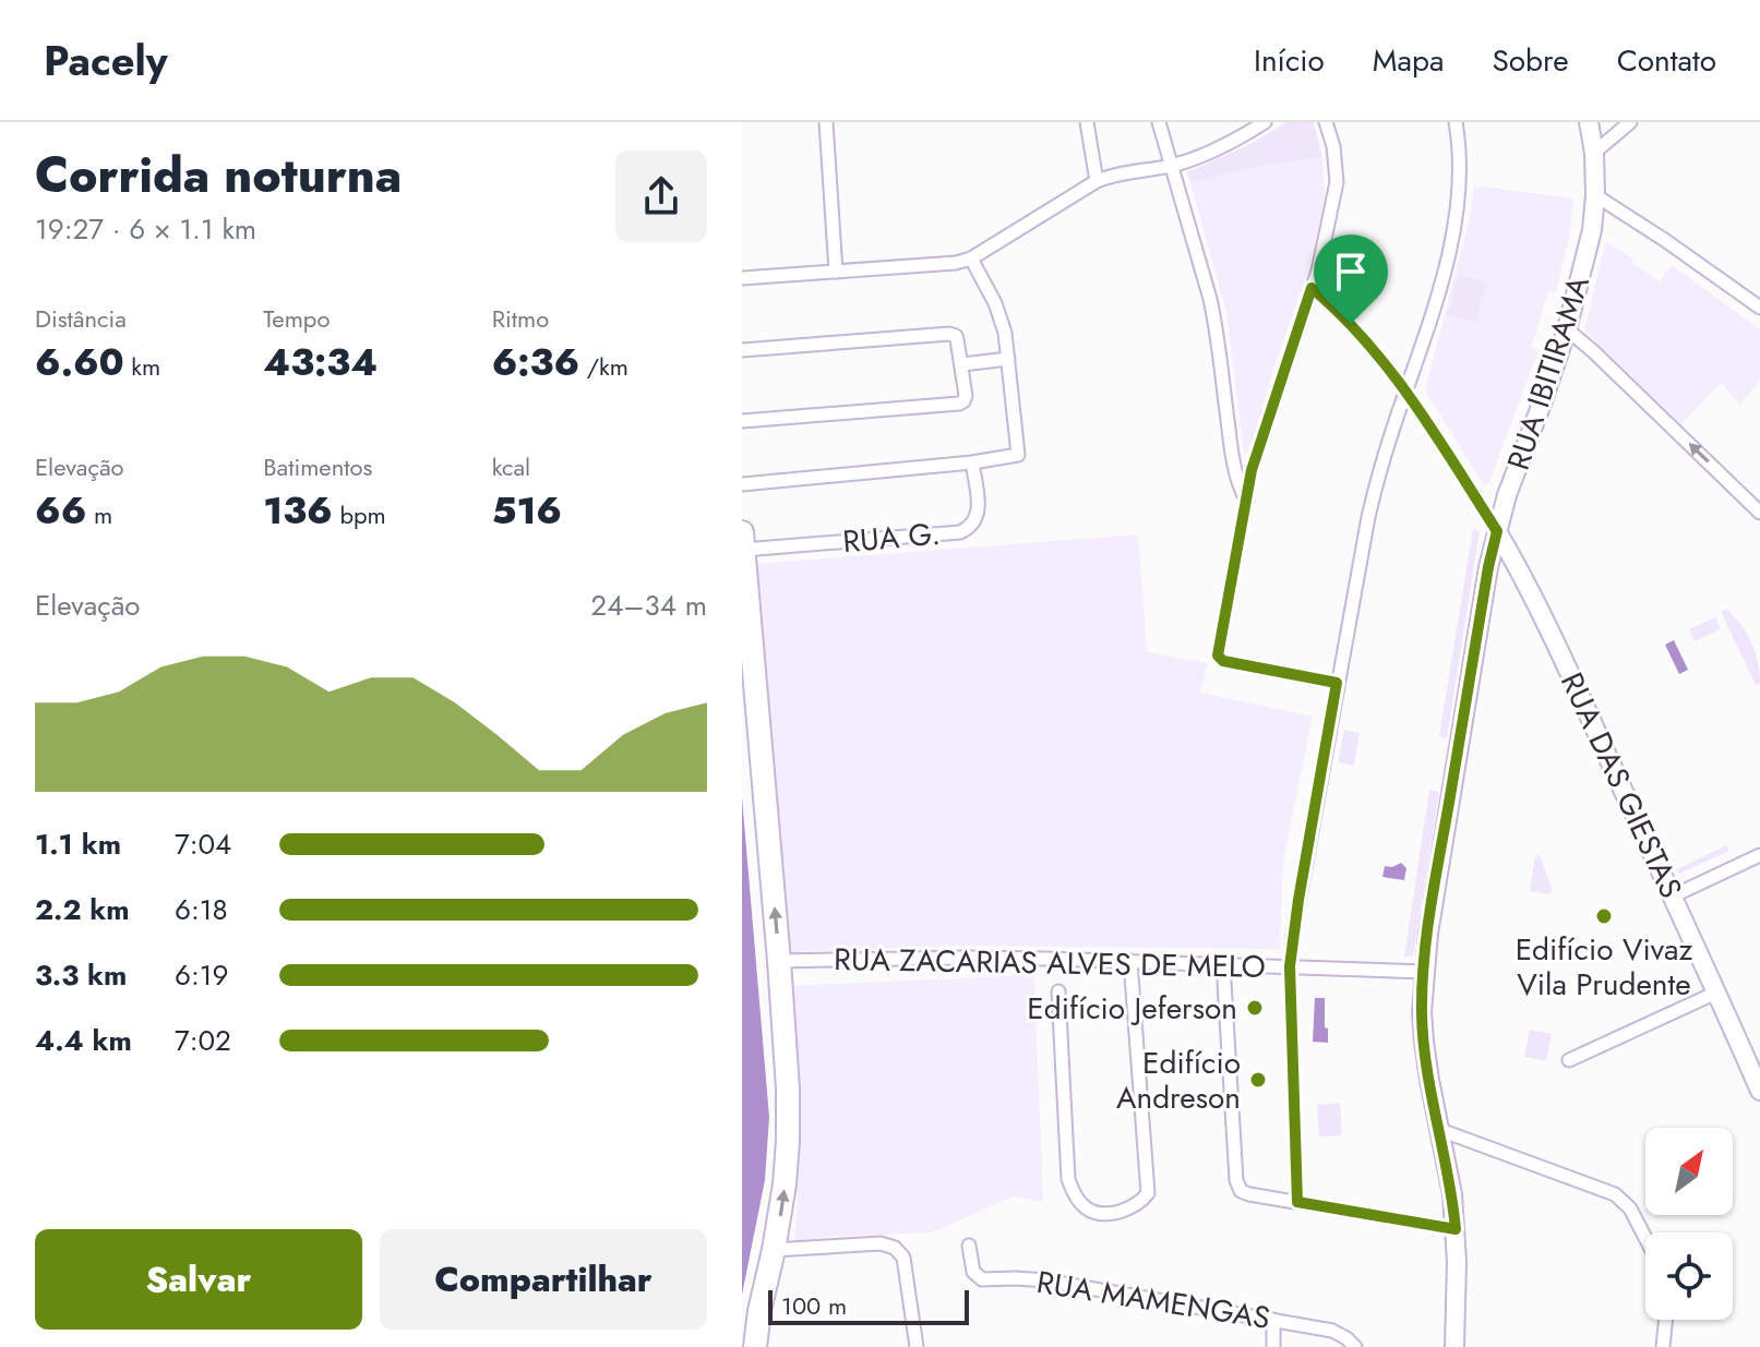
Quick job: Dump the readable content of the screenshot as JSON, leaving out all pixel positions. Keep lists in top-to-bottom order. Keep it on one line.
{"streets":{"main road":["RUA IBITIRAMA","RUA DAS GIESTAS"],"street":["RUA G.","RUA ZACARIAS ALVES DE MELO","RUA MAMENGAS"]},"crossings":[["RUA IBITIRAMA","RUA DAS GIESTAS"],["RUA IBITIRAMA","RUA ZACARIAS ALVES DE MELO"]],"places":["Edifício Vivaz Vila Prudente","Edifício Jeferson","Edifício Andreson"],"scale_bar":"100 m","north":"top right","page":{"header":"Pacely","nav":["Início","Mapa","Sobre","Contato"],"heading":["Corrida noturna","19:27 · 6 × 1.1 km"],"stats":[["Distância","6.60 km"],["Tempo","43:34"],["Ritmo","6:36 /km"],["Elevação","66 m"],["Batimentos","136 bpm"],["kcal","516"]],"chart":["Elevação","24–34 m"],"list":[{"name":"1.1 km","note":"7:04"},{"name":"2.2 km","note":"6:18"},{"name":"3.3 km","note":"6:19"},{"name":"4.4 km","note":"7:02"}],"buttons":["Salvar","Compartilhar"],"scale":"100 m"}}
